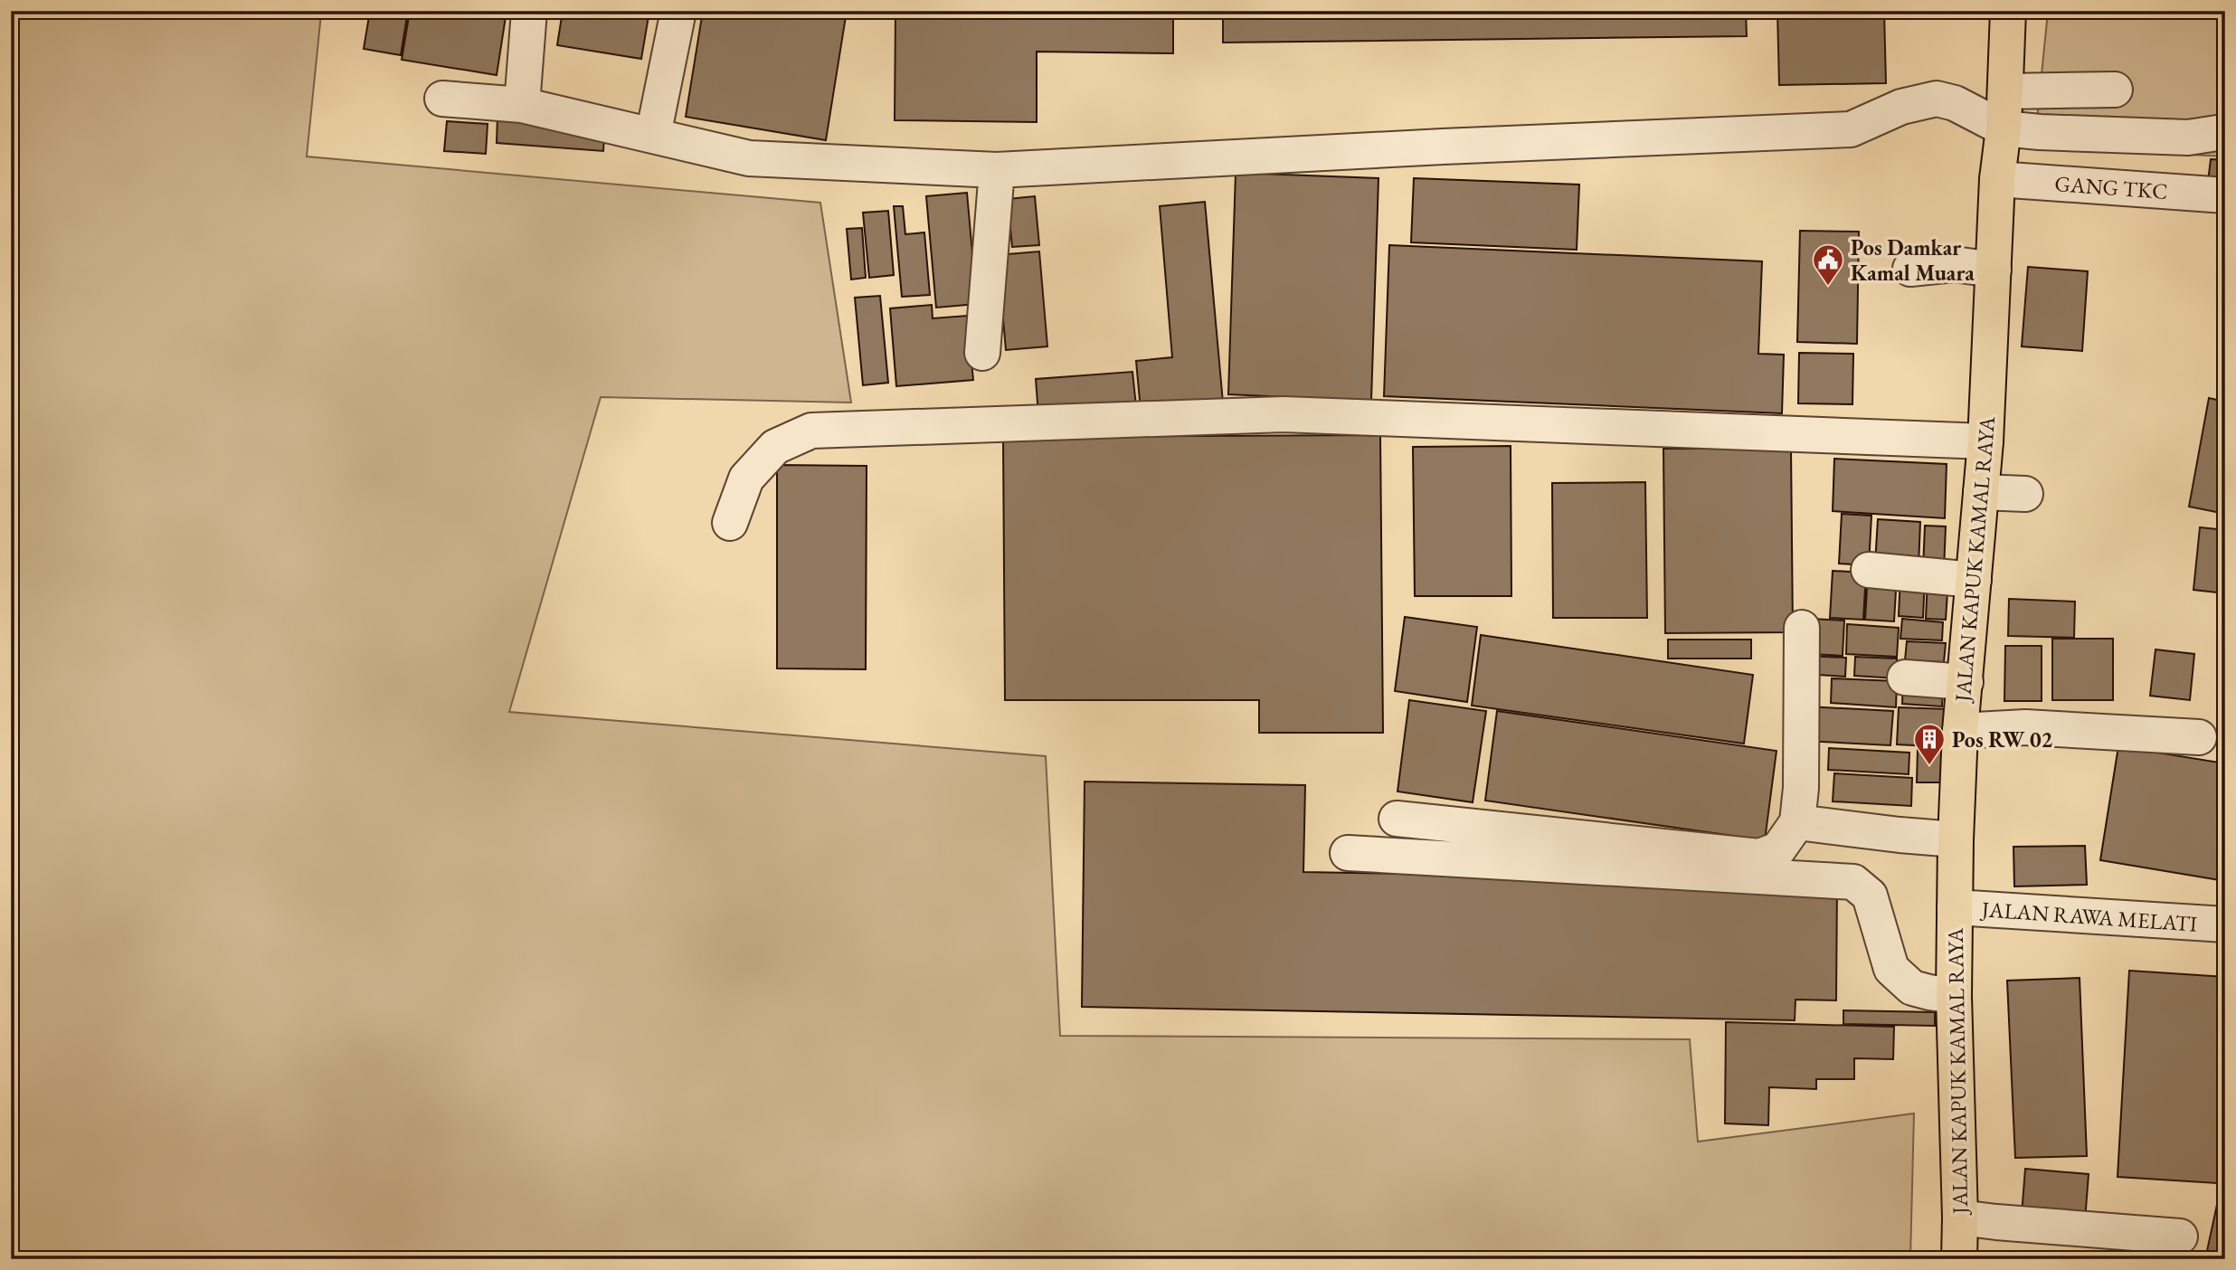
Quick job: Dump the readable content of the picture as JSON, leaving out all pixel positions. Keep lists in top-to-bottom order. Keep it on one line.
{"streets":{"main road":["JALAN KAPUK KAMAL RAYA"],"street":["GANG TKC","JALAN RAWA MELATI"]},"crossings":[["GANG TKC","JALAN KAPUK KAMAL RAYA"],["JALAN KAPUK KAMAL RAYA","JALAN RAWA MELATI"]],"places":{"public building":["Pos Damkar Kamal Muara"],"building":["Pos RW 02"]}}
